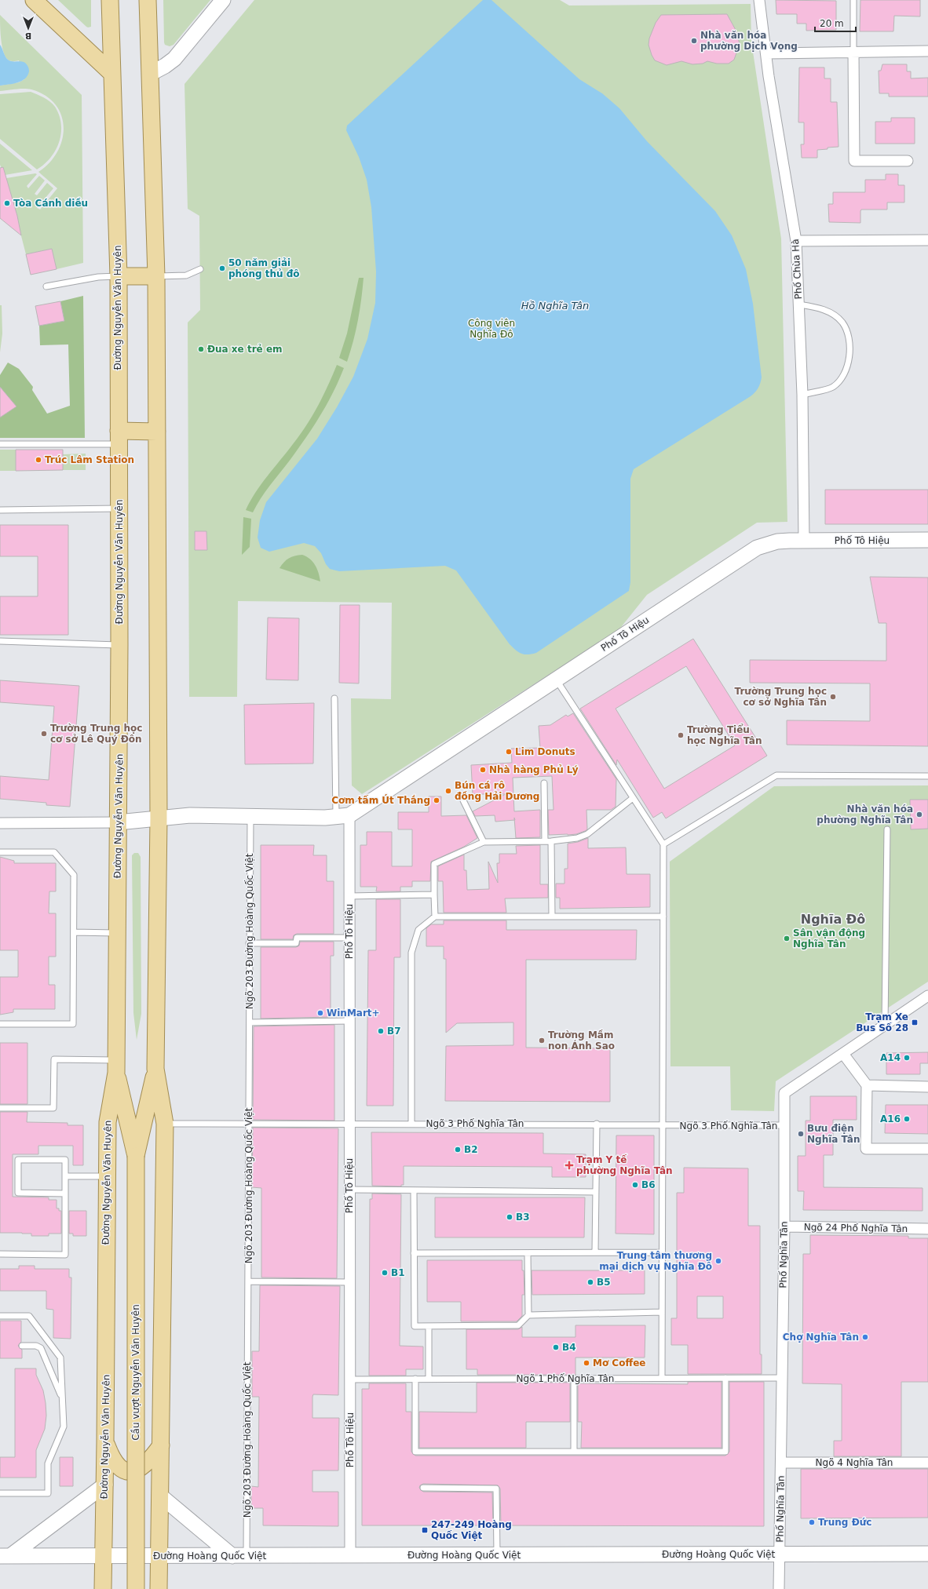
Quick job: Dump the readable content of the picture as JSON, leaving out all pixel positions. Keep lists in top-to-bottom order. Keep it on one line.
{"streets":{"main road":["Đường Nguyễn Văn Huyên","Phố Tô Hiệu","Cầu vượt Nguyễn Văn Huyên","Đường Hoàng Quốc Việt"],"street":["Phố Chùa Hà","Ngõ 24 Phố Nghĩa Tân","Phố Nghĩa Tân","Ngõ 4 Nghĩa Tân"],"lane":["Ngõ 203 Đường Hoàng Quốc Việt","Ngõ 3 Phố Nghĩa Tân","Ngõ 1 Phố Nghĩa Tân"]},"crossings":[["Phố Chùa Hà","Phố Tô Hiệu"],["Đường Nguyễn Văn Huyên","Cầu vượt Nguyễn Văn Huyên"],["Đường Nguyễn Văn Huyên","Đường Hoàng Quốc Việt"],["Phố Tô Hiệu","Ngõ 3 Phố Nghĩa Tân"],["Phố Tô Hiệu","Ngõ 1 Phố Nghĩa Tân"],["Phố Tô Hiệu","Đường Hoàng Quốc Việt"],["Ngõ 203 Đường Hoàng Quốc Việt","Ngõ 3 Phố Nghĩa Tân"],["Ngõ 203 Đường Hoàng Quốc Việt","Đường Hoàng Quốc Việt"],["Ngõ 3 Phố Nghĩa Tân","Phố Nghĩa Tân"],["Ngõ 24 Phố Nghĩa Tân","Phố Nghĩa Tân"],["Phố Nghĩa Tân","Ngõ 1 Phố Nghĩa Tân"],["Phố Nghĩa Tân","Ngõ 4 Nghĩa Tân"],["Phố Nghĩa Tân","Đường Hoàng Quốc Việt"]],"districts":["Nghĩa Đô"],"water":["Hồ Nghĩa Tân"],"parks":["Công viên Nghĩa Đô"],"places":{"other":["Nhà văn hóa phường Dịch Vọng","Tòa Cánh diều","50 năm giải phóng thủ đô","Đua xe trẻ em","Trúc Lâm Station","Trường Trung học cơ sở Nghĩa Tân","Trường Trung học cơ sở Lê Quý Đôn","Trường Tiểu học Nghĩa Tân","Lim Donuts","Nhà hàng Phủ Lý","Bún cá rô đồng Hải Dương","Cơm tấm Út Thắng","Nhà văn hóa phường Nghĩa Tân","Sân vận động Nghĩa Tân","WinMart+","B7","Trường Mầm non Ánh Sao","A14","A16","Bưu điện Nghĩa Tân","B2","B6","B3","Trung tâm thương mại dịch vụ Nghĩa Đô","B1","B5","Chợ Nghĩa Tân","B4","Mơ Coffee","Trung Đức"],"transit":["Trạm Xe Bus Số 28","247-249 Hoàng Quốc Việt"],"health":["Trạm Y tế phường Nghĩa Tân"]},"scale_bar":"20 m","north":"bottom"}
